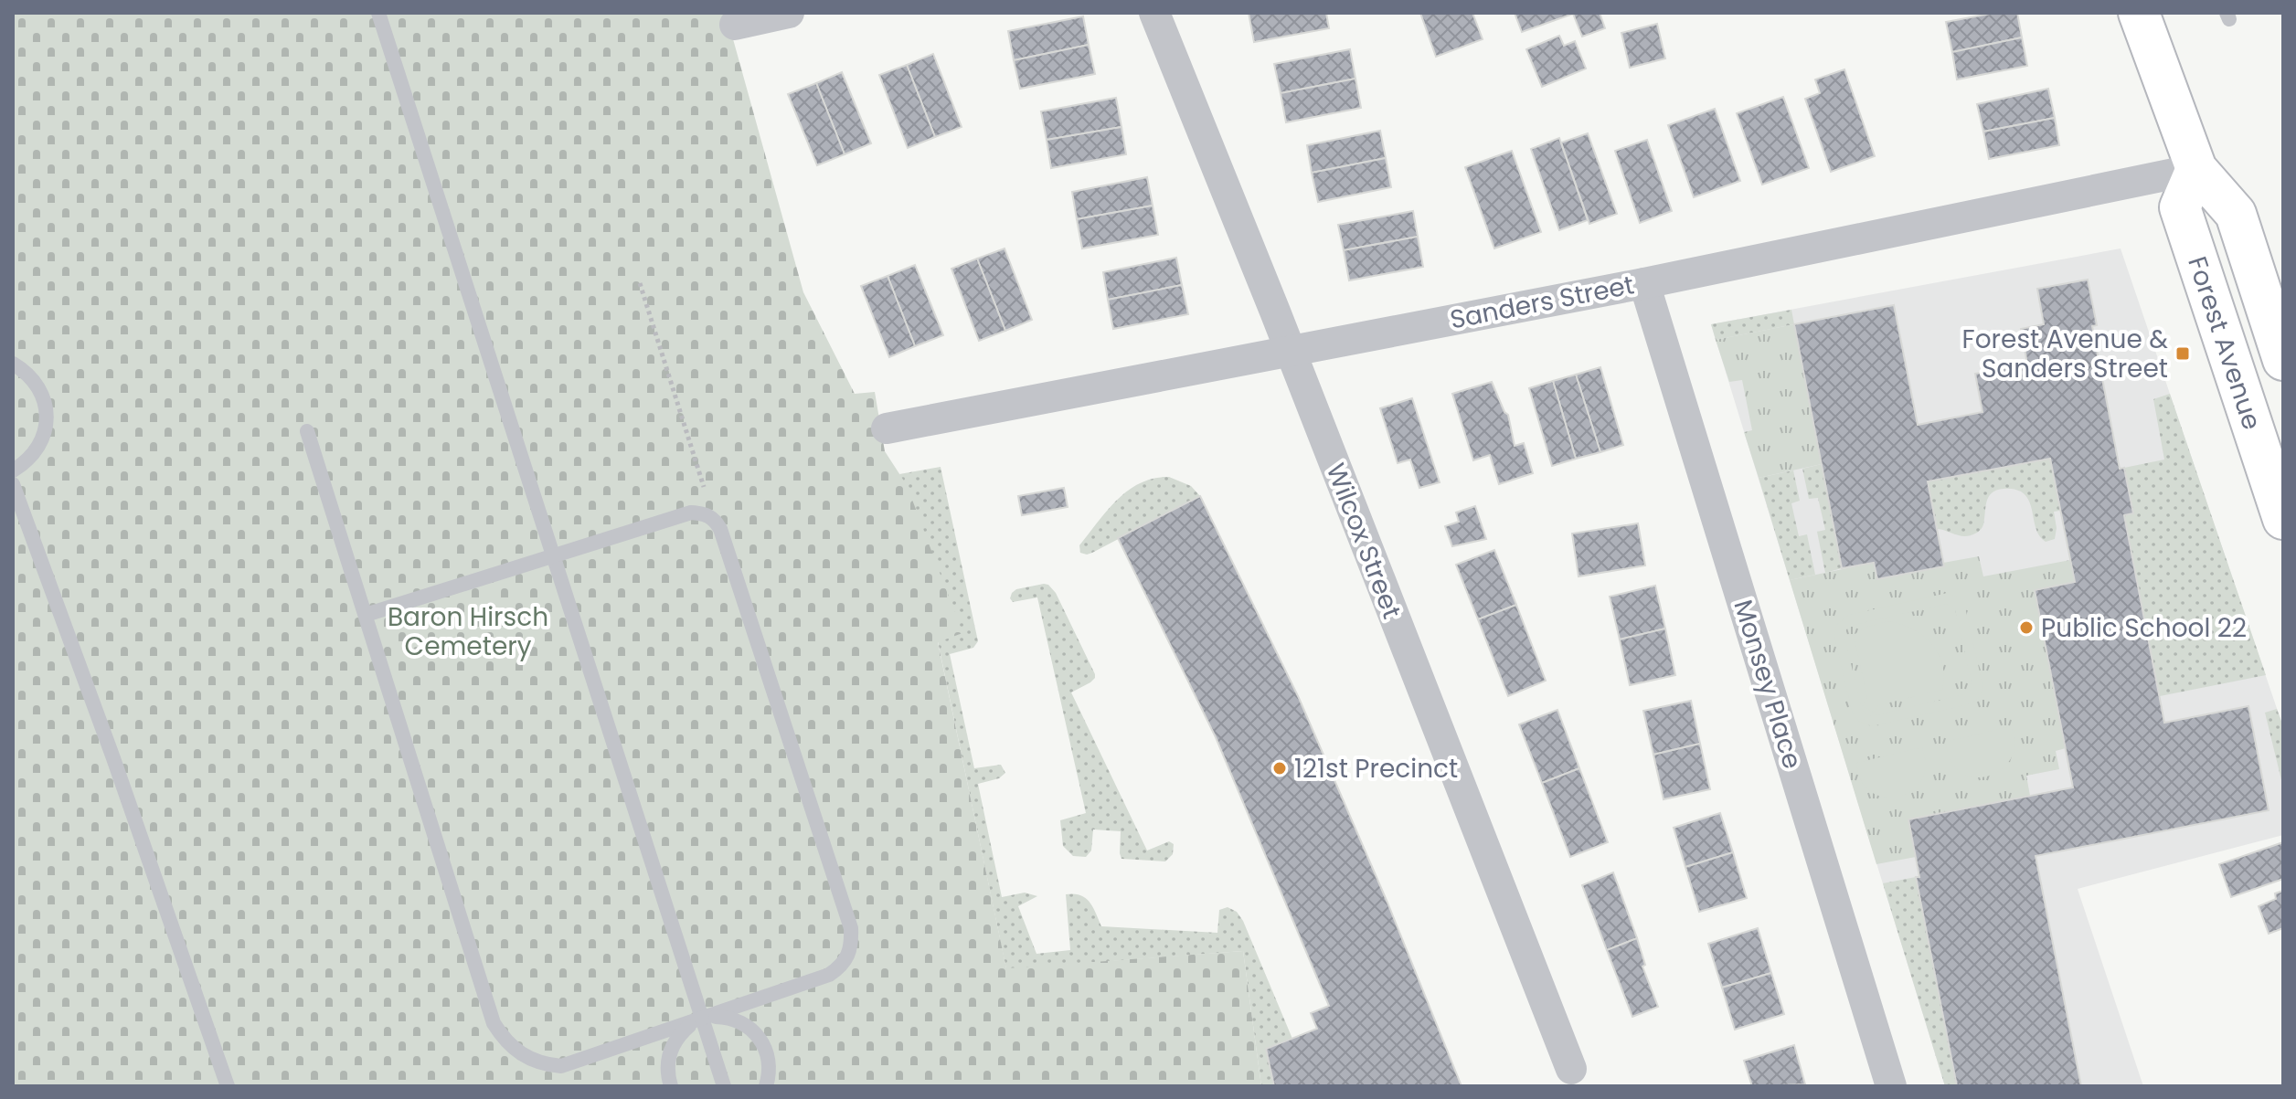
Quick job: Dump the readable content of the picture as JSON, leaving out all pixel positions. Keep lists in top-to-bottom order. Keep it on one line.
{"streets":{"main road":["Forest Avenue"],"street":["Sanders Street","Wilcox Street","Monsey Place"]},"crossings":[["Sanders Street","Forest Avenue"],["Sanders Street","Wilcox Street"],["Sanders Street","Monsey Place"]],"parks":["Baron Hirsch Cemetery"],"places":{"transit":["Forest Avenue & Sanders Street"],"other":["Public School 22","121st Precinct"]}}
